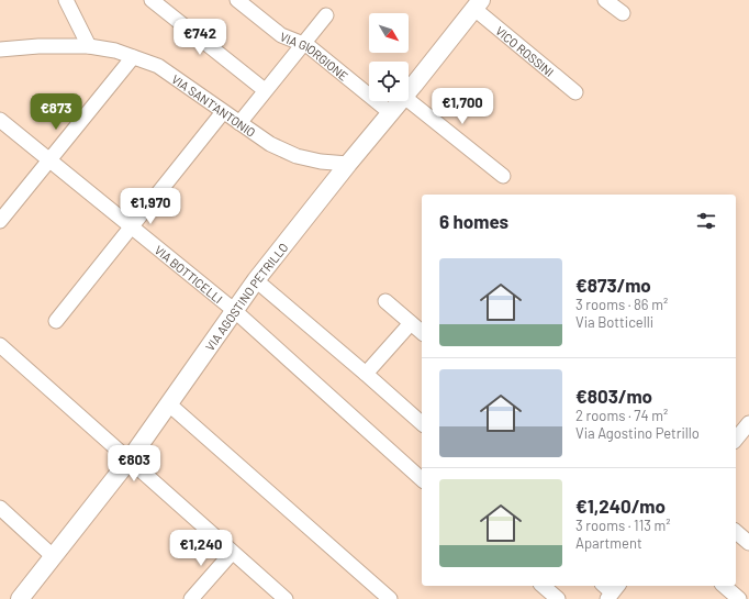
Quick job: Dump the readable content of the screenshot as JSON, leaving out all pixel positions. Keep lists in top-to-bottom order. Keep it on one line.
{"streets":{"street":["VICO ROSSINI","VIA GIORGIONE","VIA SANT'ANTONIO","VIA BOTTICELLI","VIA AGOSTINO PETRILLO"]},"crossings":[["VICO ROSSINI","VIA AGOSTINO PETRILLO"],["VIA GIORGIONE","VIA AGOSTINO PETRILLO"],["VIA SANT'ANTONIO","VIA AGOSTINO PETRILLO"],["VIA BOTTICELLI","VIA AGOSTINO PETRILLO"]],"north":"bottom right","page":{"price":["€742","€1,700","€873","€1,970","€803","€1,240"],"heading":"6 homes","list":[{"name":"€873/mo","note":"3 rooms · 86 m² · Via Botticelli"},{"name":"€803/mo","note":"2 rooms · 74 m² · Via Agostino Petrillo"},{"name":"€1,240/mo","note":"3 rooms · 113 m² · Apartment"}]}}
